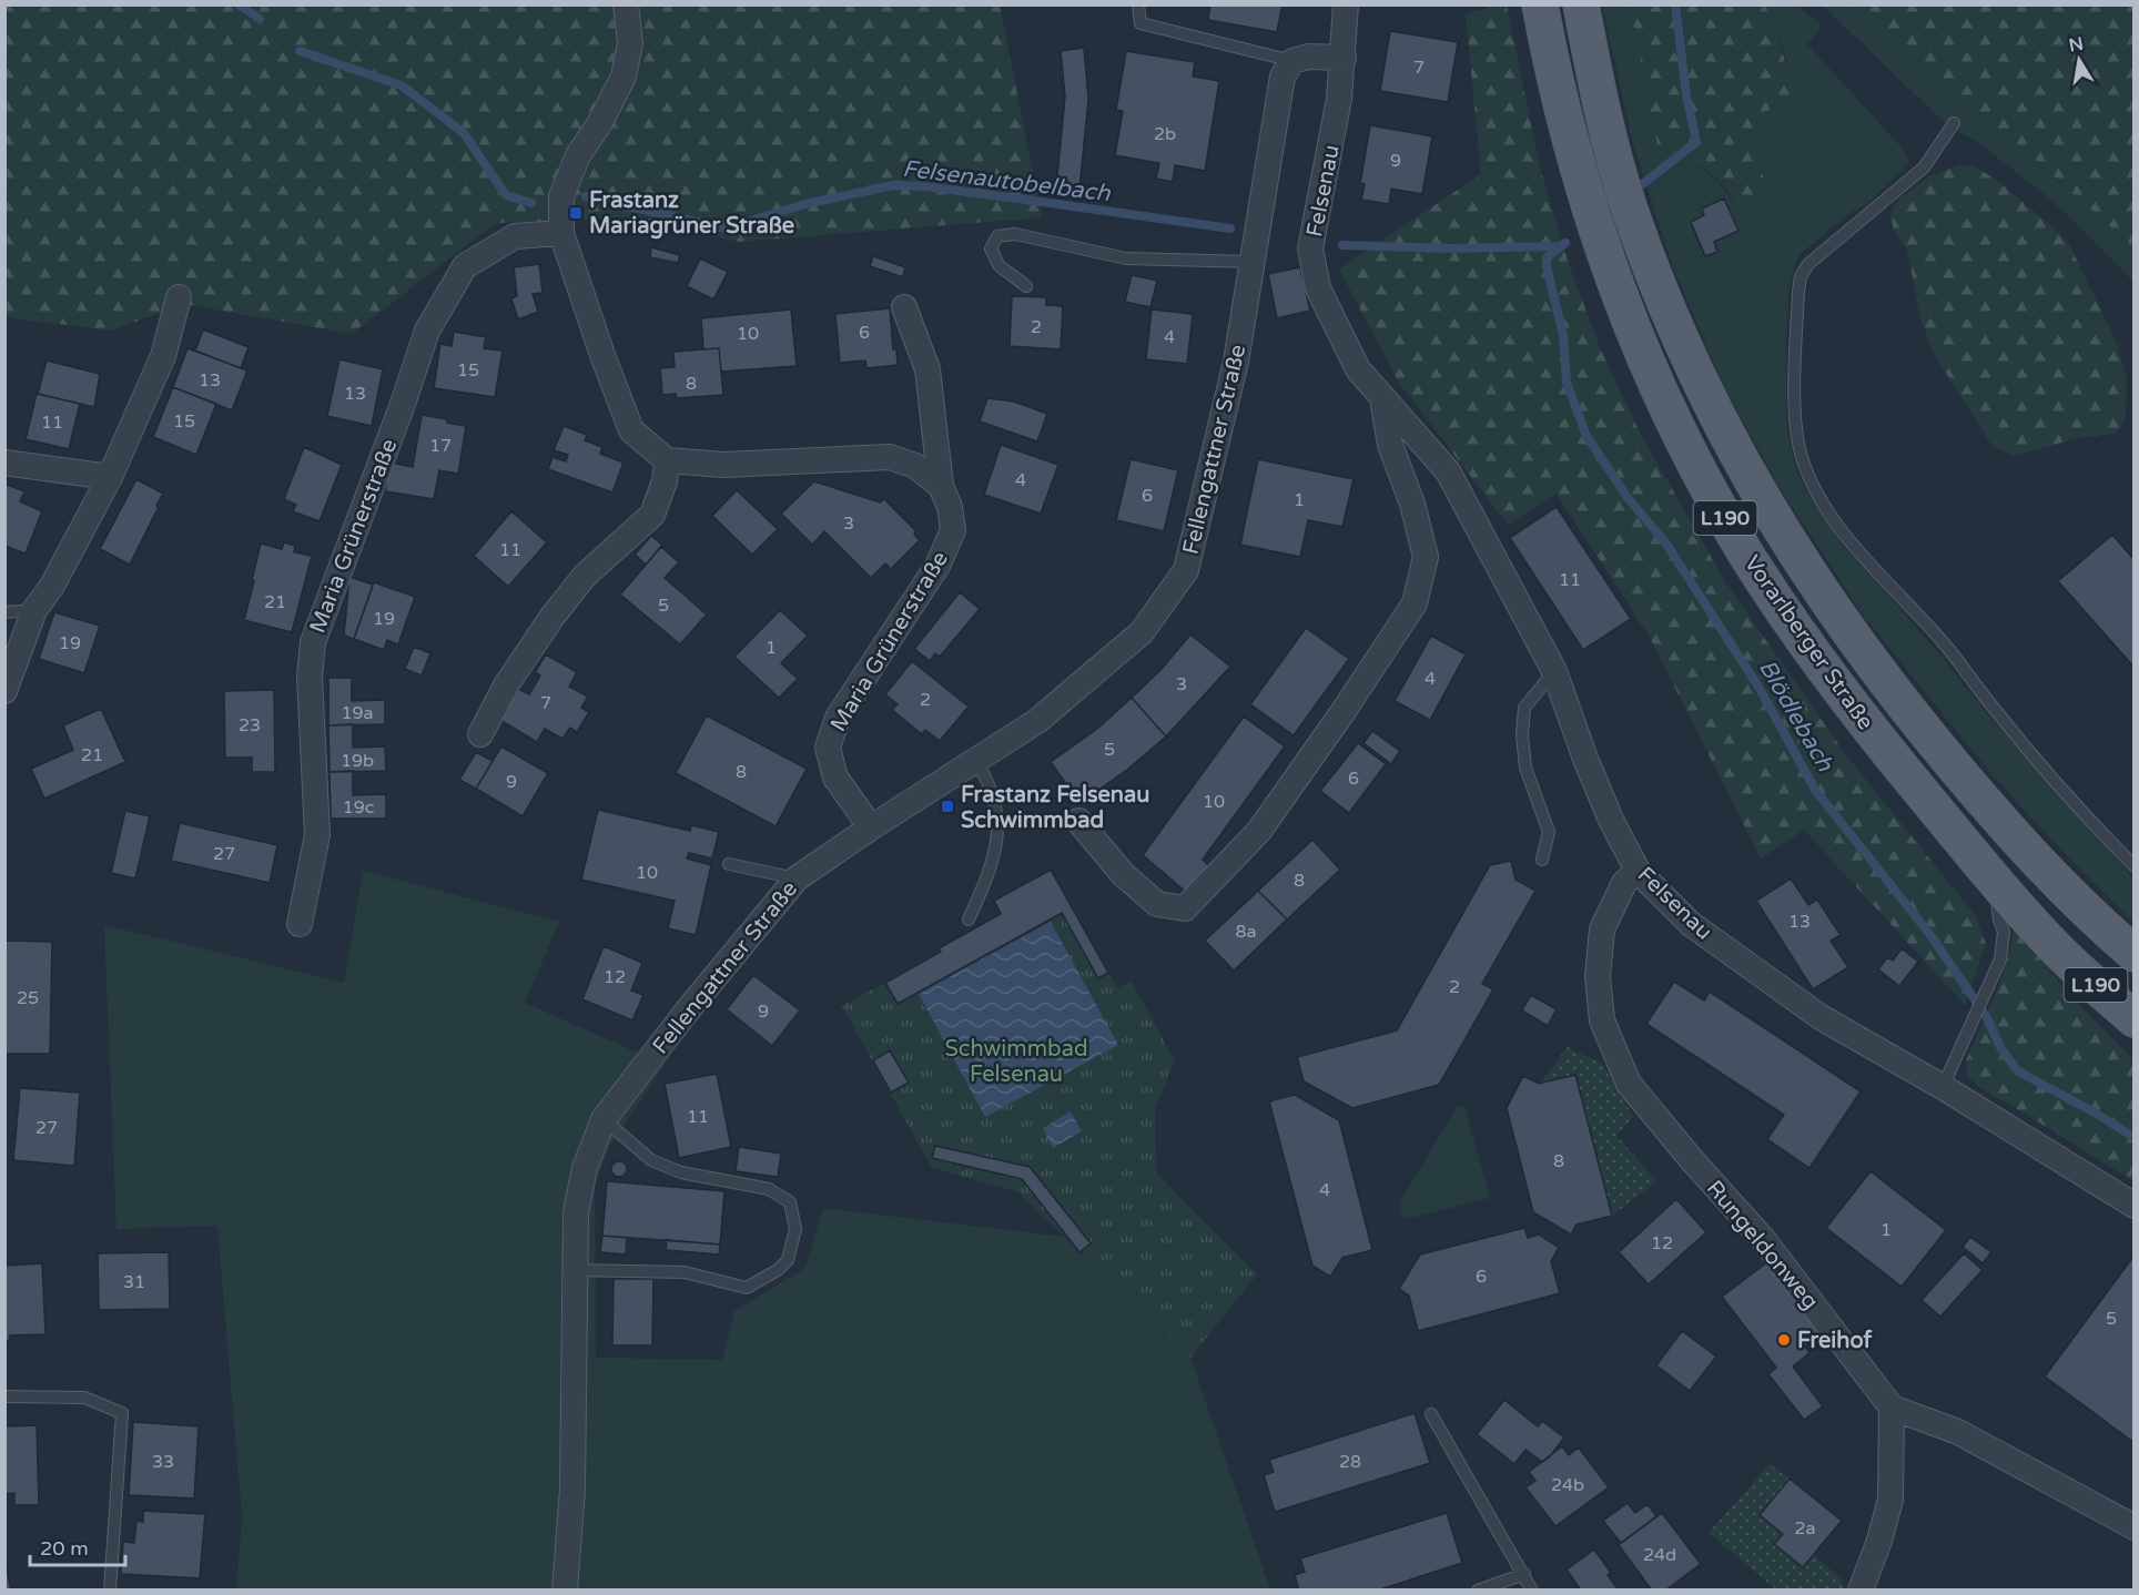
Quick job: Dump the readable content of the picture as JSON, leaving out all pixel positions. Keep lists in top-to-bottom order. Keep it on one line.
{"streets":{"main road":["L190","Vorarlberger Straße"],"street":["Felsenau","Fellengattner Straße","Maria Grünerstraße","Rungeldonweg"]},"crossings":[["Felsenau","Rungeldonweg"],["Fellengattner Straße","Maria Grünerstraße"]],"water":["Felsenautobelbach","Blödlebach"],"parks":["Schwimmbad Felsenau"],"places":{"transit":["Frastanz Mariagrüner Straße","Frastanz Felsenau Schwimmbad"],"other":["Freihof"]},"house_numbers":["7","2b","9","2","6","10","4","15","13","8","13","15","11","17","4","6","1","3","11","11","21","5","19","19","1","4","3","2","7","19a","23","5","21","19b","8","6","9","10","19c","27","10","8","13","8a","12","2","25","9","11","27","8","4","1","12","6","31","5","33","28","24b","2a","24d"],"scale_bar":"20 m","north":"top"}
